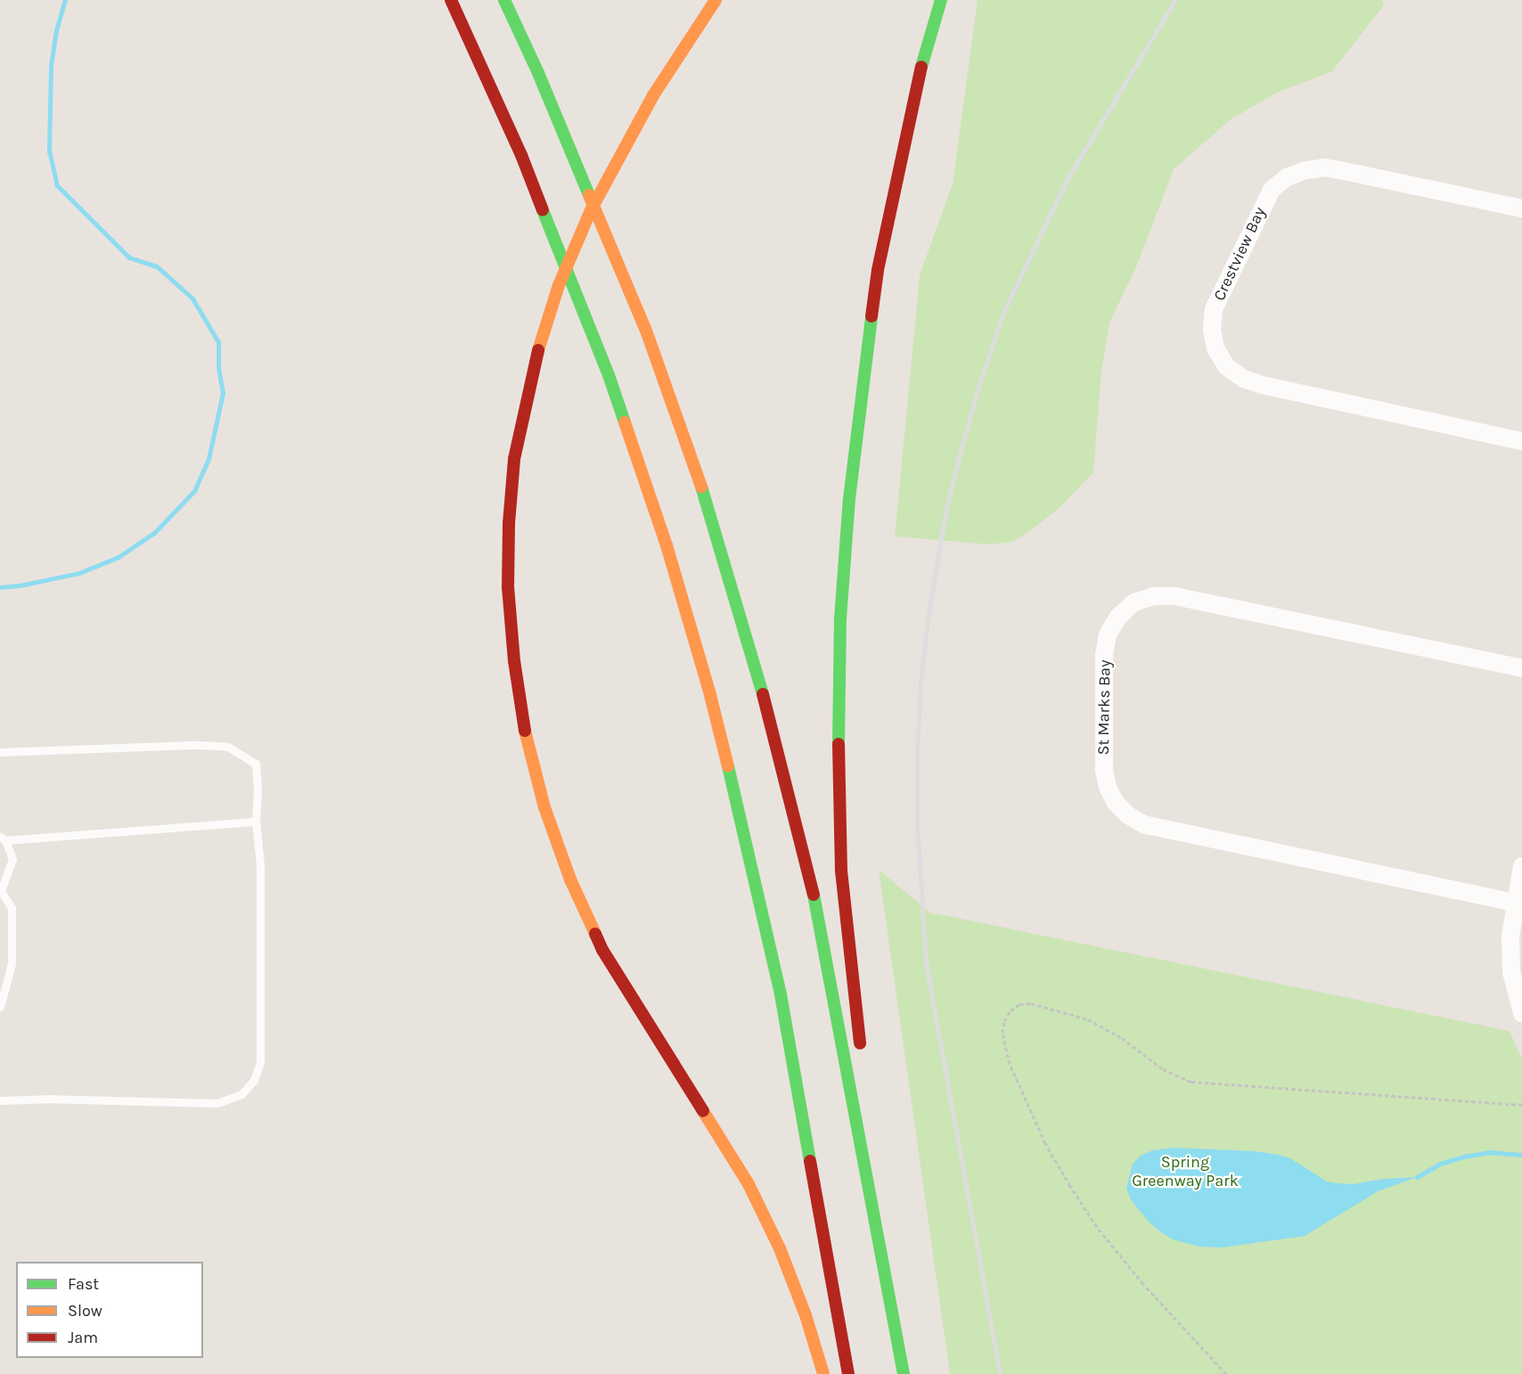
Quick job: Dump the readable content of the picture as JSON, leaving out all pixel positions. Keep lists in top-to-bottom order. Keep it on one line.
{"streets":{"street":["Crestview Bay","St Marks Bay"]},"parks":["Spring Greenway Park"],"legend":["Fast","Slow","Jam"]}
